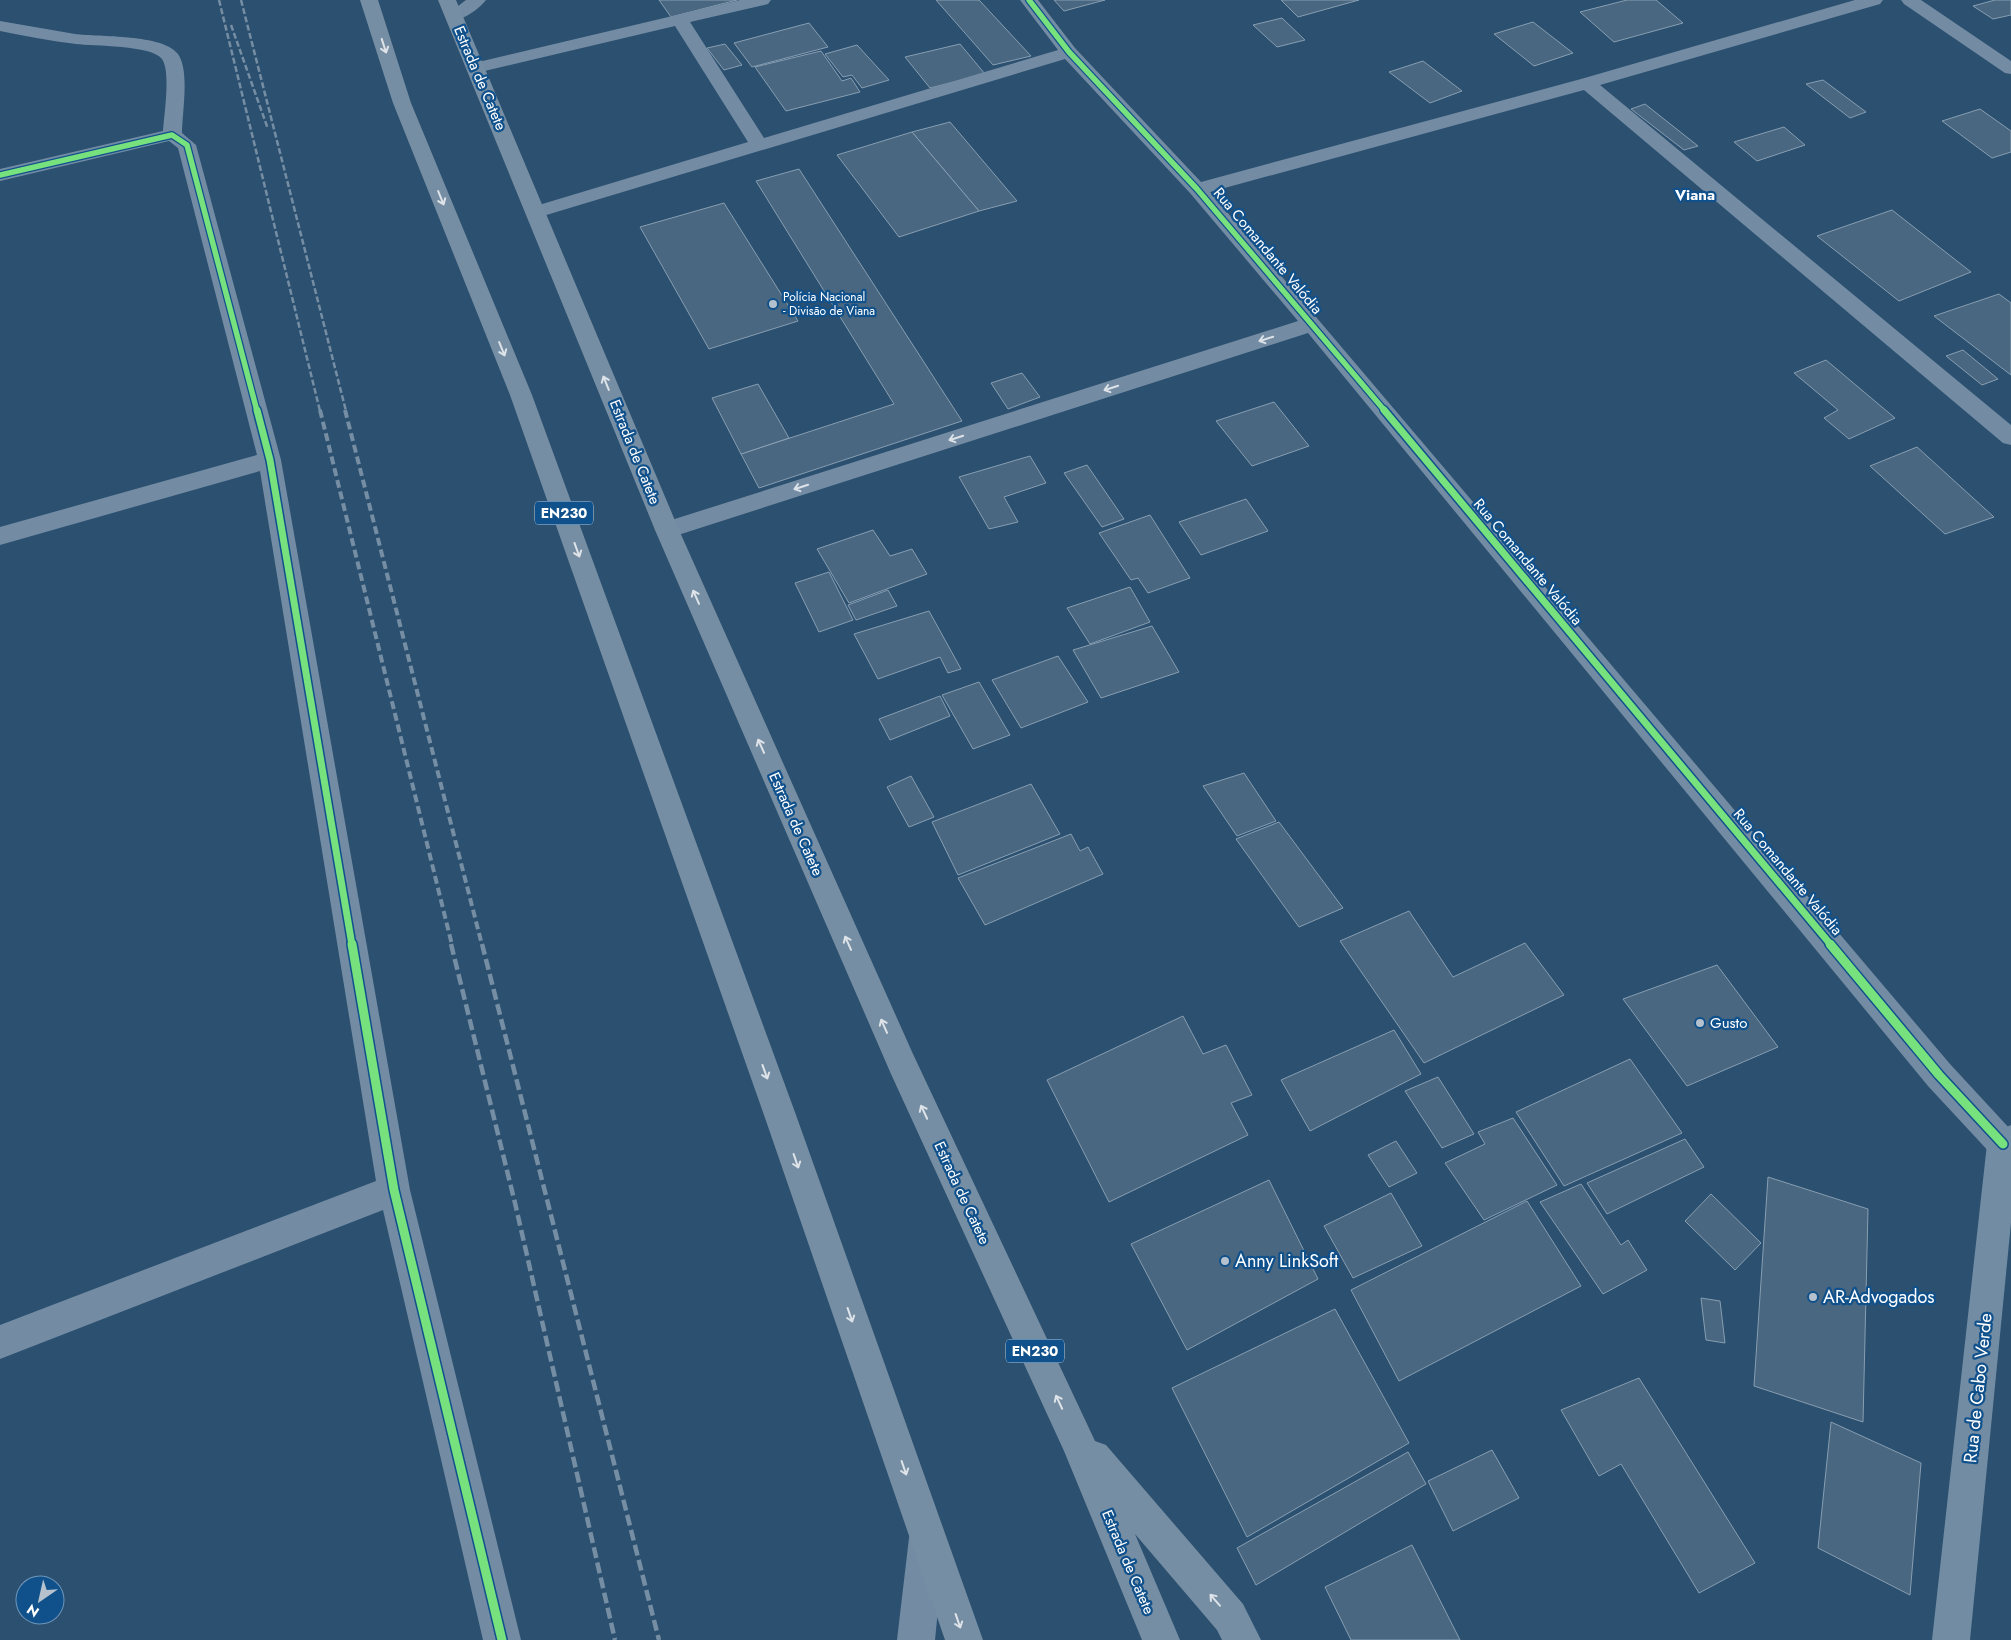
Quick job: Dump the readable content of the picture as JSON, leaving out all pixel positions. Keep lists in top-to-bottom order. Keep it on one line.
{"streets":{"highway":["Estrada de Catete","EN230"],"main road":["Rua de Cabo Verde"],"street":["Rua Comandante Valódia"]},"crossings":[["Rua Comandante Valódia","Rua de Cabo Verde"]],"districts":["Viana"],"places":["Polícia Nacional - Divisão de Viana","Gusto","Anny LinkSoft","AR-Advogados"],"north":"bottom left"}
